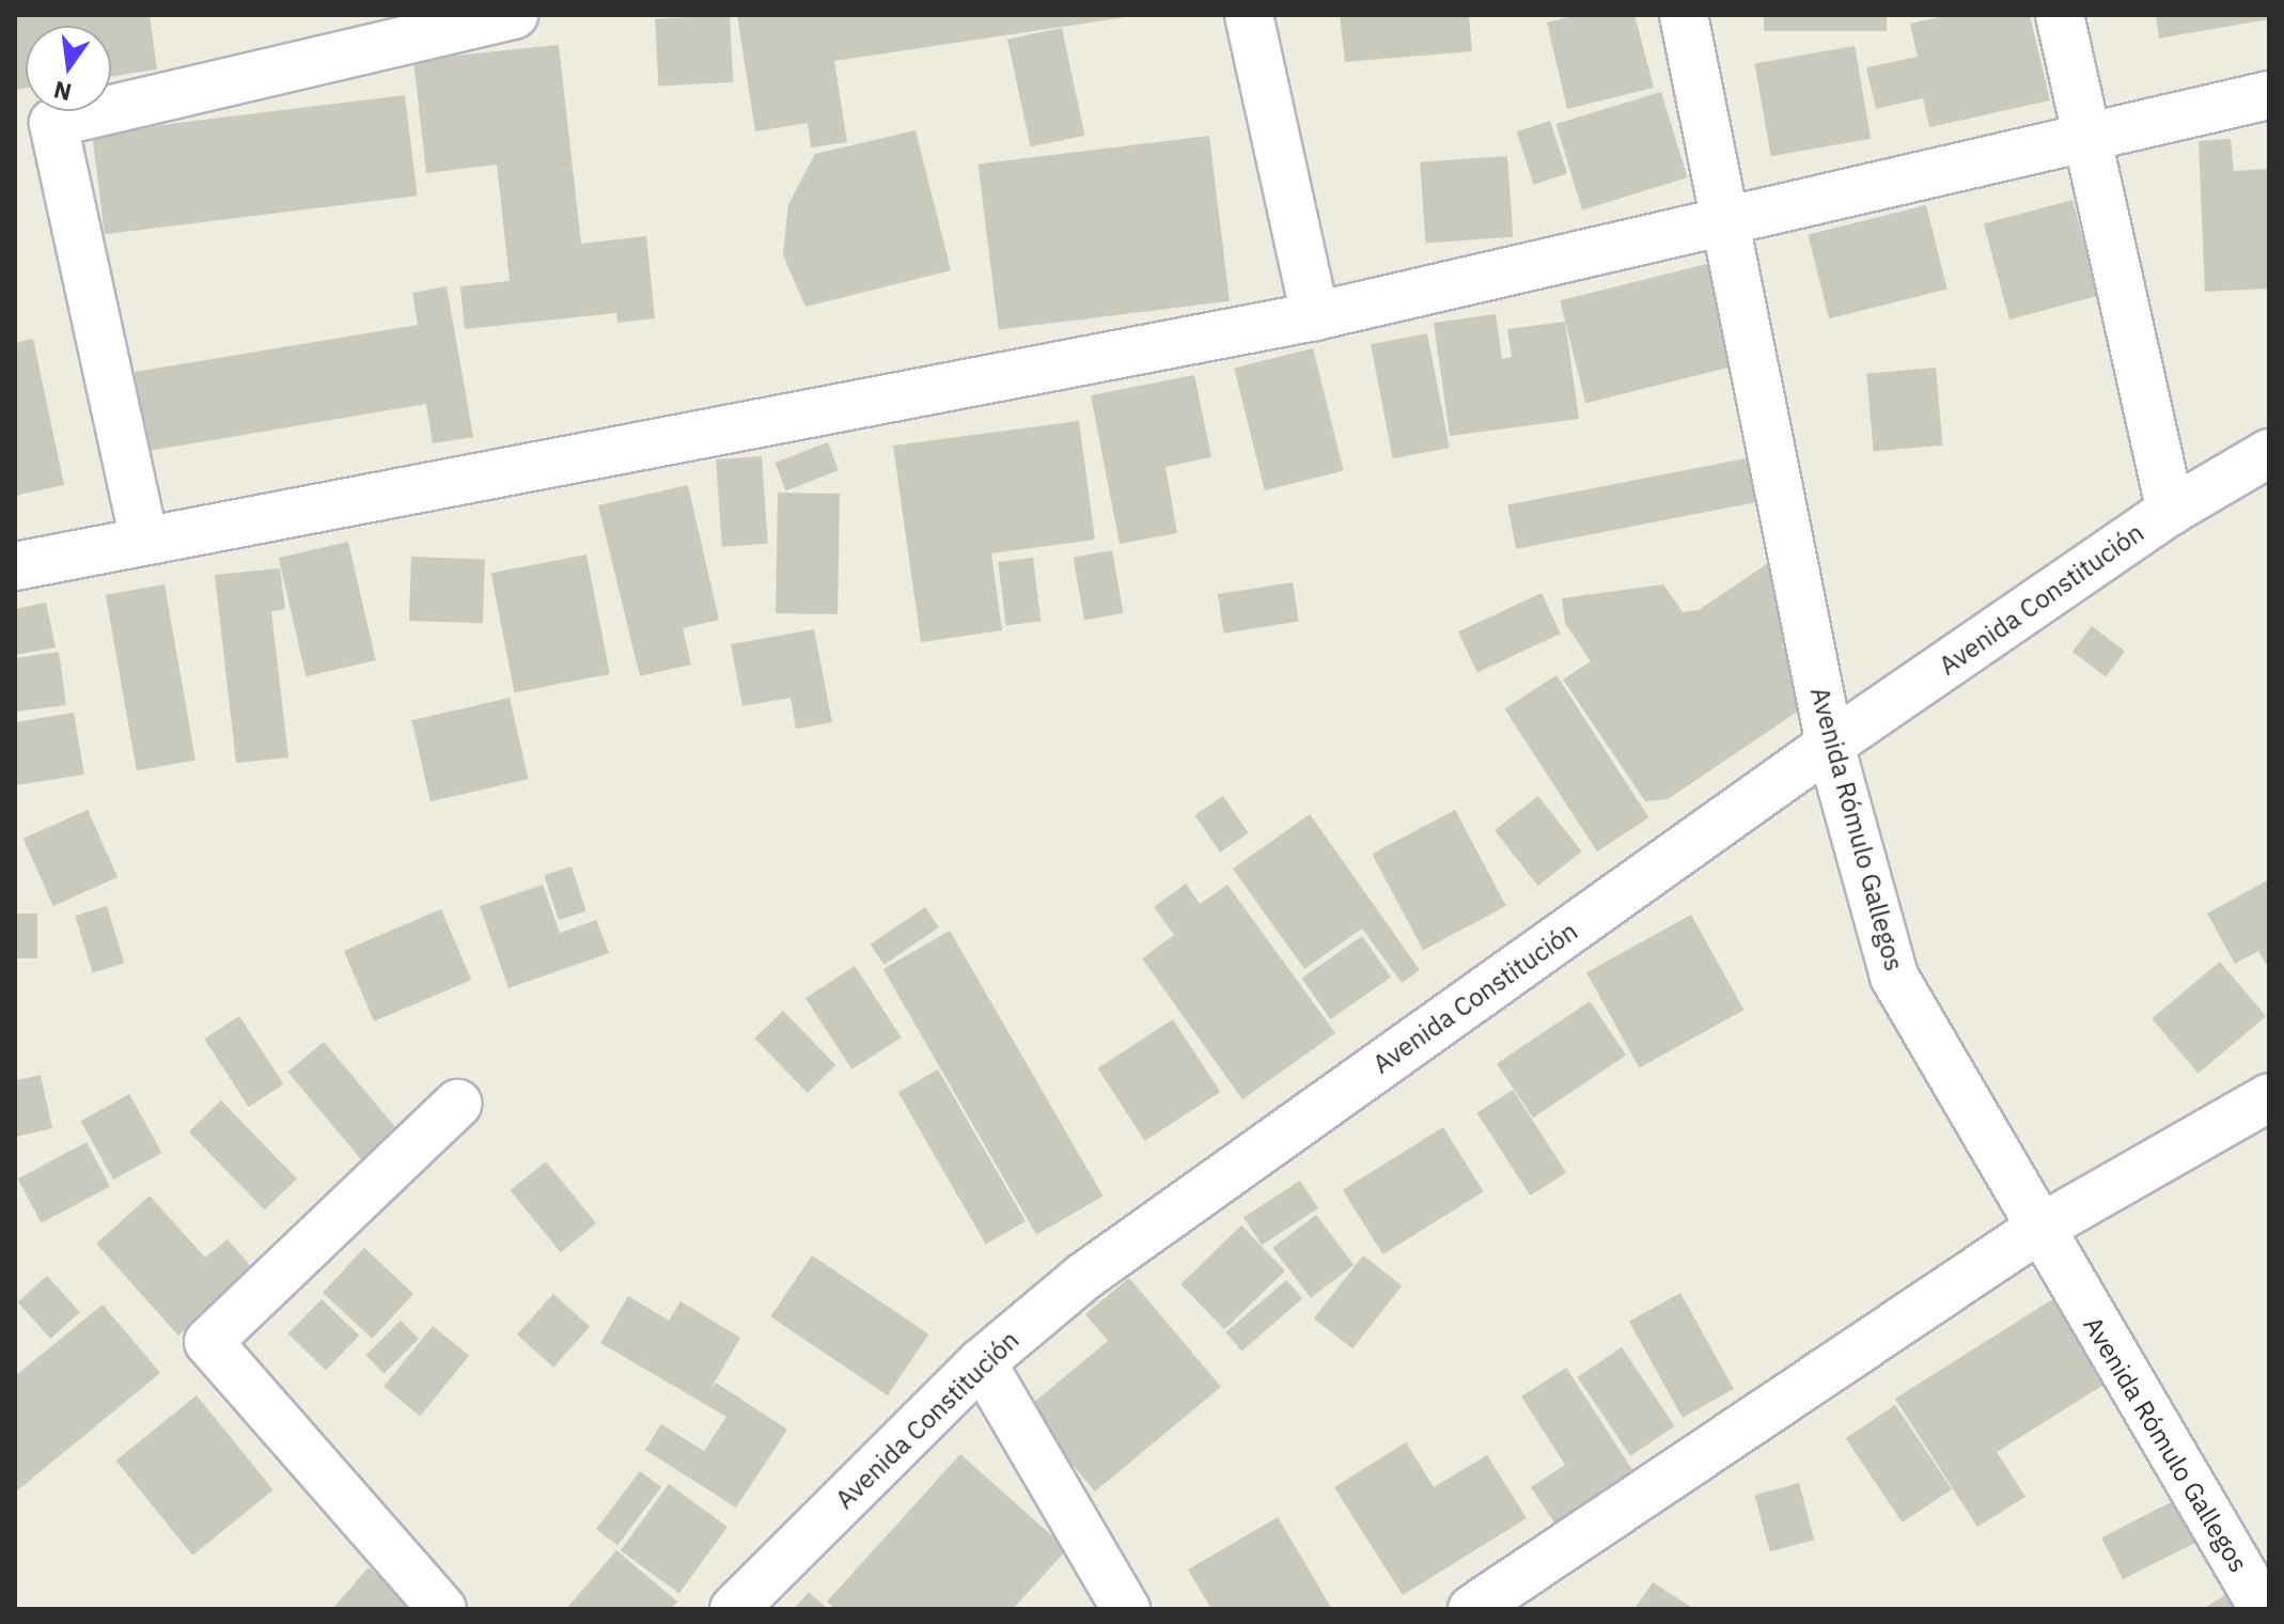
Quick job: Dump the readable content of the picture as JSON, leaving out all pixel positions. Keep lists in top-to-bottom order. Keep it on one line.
{"streets":{"street":["Avenida Constitución","Avenida Rómulo Gallegos"]},"crossings":[["Avenida Constitución","Avenida Rómulo Gallegos"]],"north":"bottom"}
